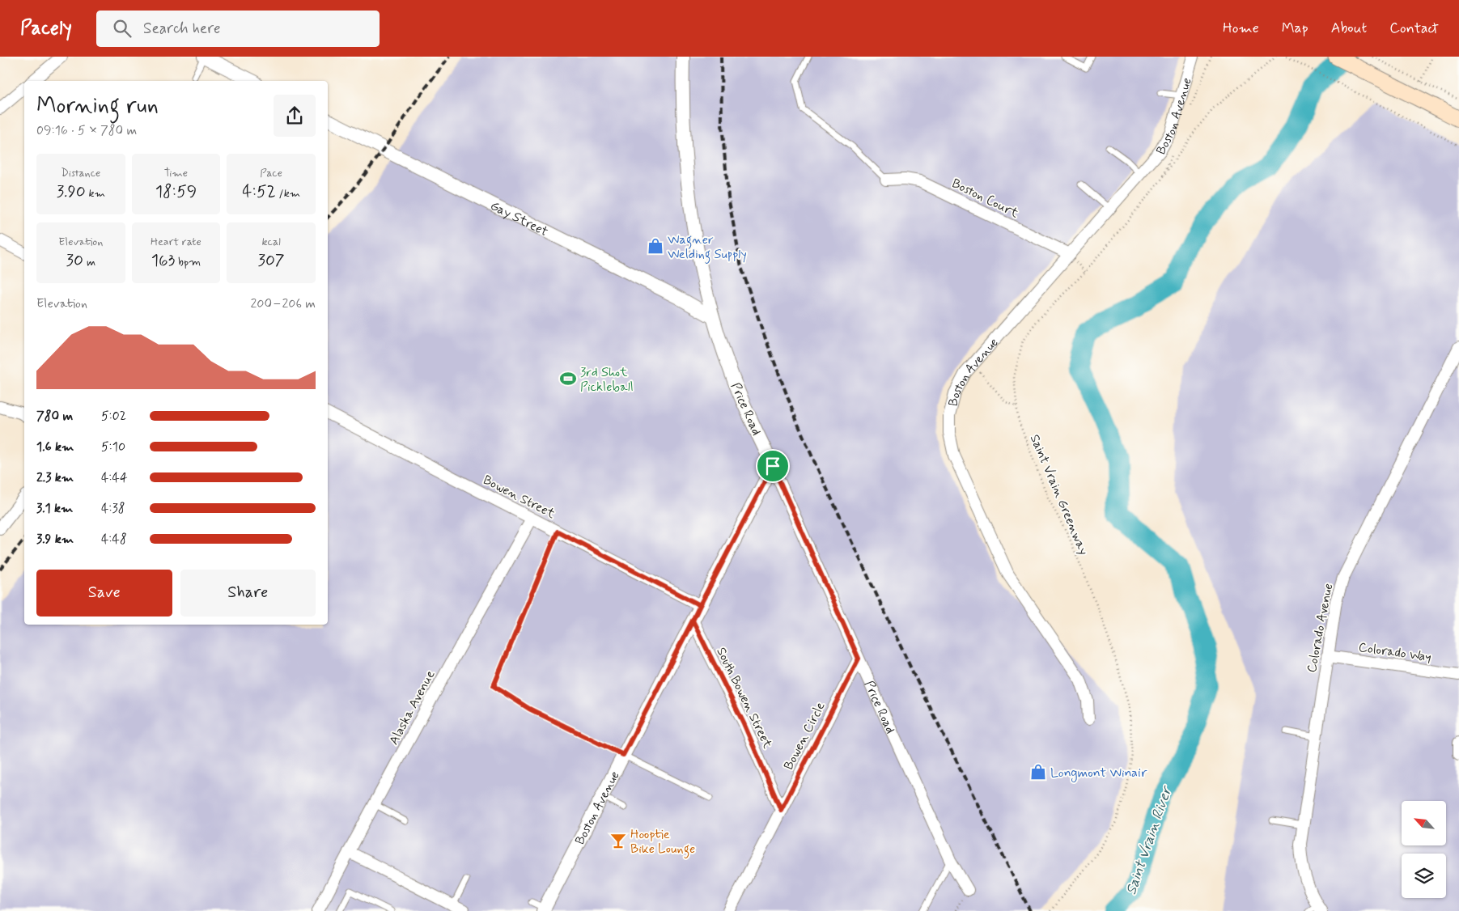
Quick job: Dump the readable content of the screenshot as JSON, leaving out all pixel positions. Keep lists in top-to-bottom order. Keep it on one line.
{"streets":{"street":["Boston Avenue","Boston Court","Gay Street","Price Road","Bowen Street","Colorado Avenue","Colorado Way","South Bowen Street","Alaska Avenue","Bowen Circle"],"path":["Saint Vrain Greenway"]},"crossings":[["Boston Avenue","Boston Court"],["Boston Avenue","Price Road"],["Boston Avenue","Bowen Street"],["Boston Avenue","South Bowen Street"],["Gay Street","Price Road"],["Price Road","Bowen Circle"],["Bowen Street","Alaska Avenue"],["Colorado Avenue","Colorado Way"],["South Bowen Street","Bowen Circle"]],"water":["Saint Vrain River"],"places":{"shop":["Wagner Welding Supply","Longmont Winair"],"sports":["3rd Shot Pickleball"],"bar":["Hooptie Bike Lounge"]},"north":"top left","page":{"header":"Pacely","search":"Search here","nav":["Home","Map","About","Contact"],"heading":["Morning run","09:16 · 5 × 780 m"],"stats":[["Distance","3.90 km"],["Time","18:59"],["Pace","4:52 /km"],["Elevation","30 m"],["Heart rate","163 bpm"],["kcal","307"]],"chart":["Elevation","200–206 m"],"list":[{"name":"780 m","note":"5:02"},{"name":"1.6 km","note":"5:10"},{"name":"2.3 km","note":"4:44"},{"name":"3.1 km","note":"4:38"},{"name":"3.9 km","note":"4:48"}],"buttons":["Save","Share"]}}
